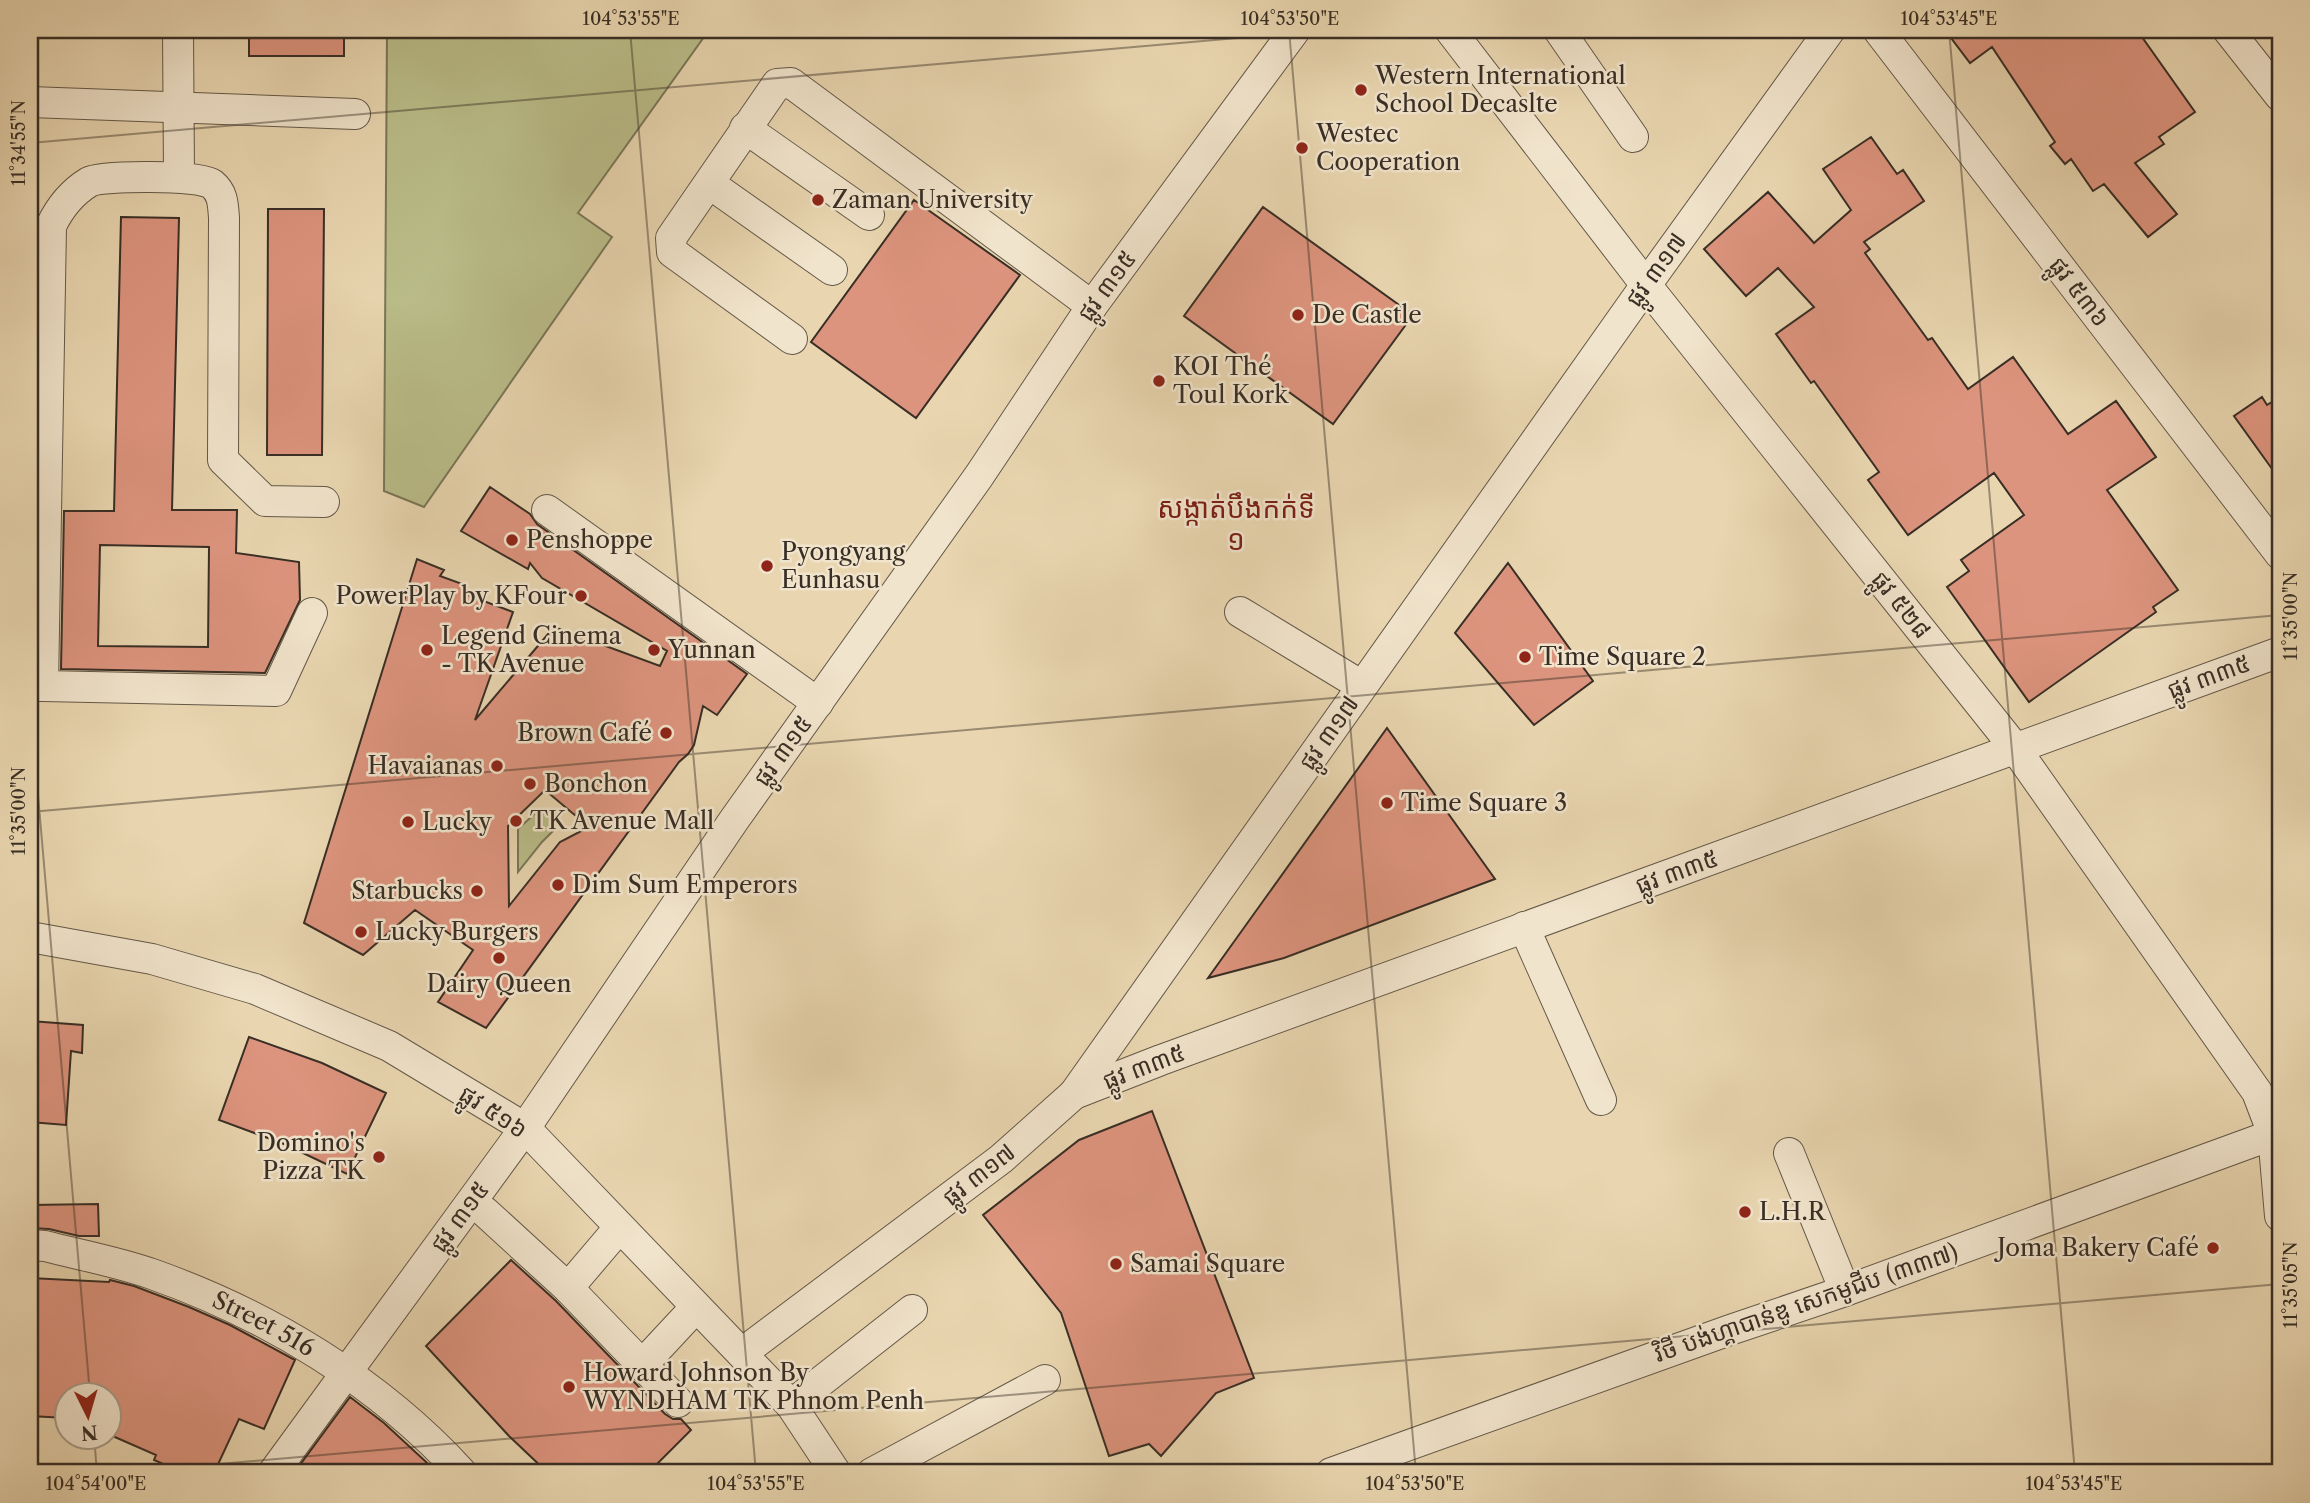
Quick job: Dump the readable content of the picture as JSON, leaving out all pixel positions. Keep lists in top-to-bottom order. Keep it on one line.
{"streets":{"street":["ផ្លូវ ៣១៧","ផ្លូវ ៣១៥","ផ្លូវ ៥៣៦","ផ្លូវ ៥២៨","ផ្លូវ ៣៣៥","ផ្លូវ ៥១៦","វិថី បង់ហ្គាបាន់ឌូ សេកមូជីប (៣៣៧)","Street 516"]},"crossings":[["ផ្លូវ ៣១៧","ផ្លូវ ៥២៨"],["ផ្លូវ ៣១៧","ផ្លូវ ៣៣៥"],["ផ្លូវ ៣១៧","ផ្លូវ ៥១៦"],["ផ្លូវ ៣១៥","ផ្លូវ ៥១៦"],["ផ្លូវ ៣១៥","Street 516"],["ផ្លូវ ៥២៨","ផ្លូវ ៣៣៥"],["ផ្លូវ ៥២៨","វិថី បង់ហ្គាបាន់ឌូ សេកមូជីប (៣៣៧)"]],"districts":["សង្កាត់បឹងកក់ទី ១"],"places":["Western International School Decaslte","Westec Cooperation","Zaman University","De Castle","KOI Thé Toul Kork","Penshoppe","Pyongyang Eunhasu","PowerPlay by KFour","Legend Cinema - TK Avenue","Yunnan","Time Square 2","Brown Café","Havaianas","Bonchon","Time Square 3","TK Avenue Mall","Lucky","Dim Sum Emperors","Starbucks","Lucky Burgers","Dairy Queen","Domino's Pizza TK","L.H.R","Joma Bakery Café","Samai Square","Howard Johnson By WYNDHAM TK Phnom Penh"],"north":"bottom","coordinates":["104°53'55\"E","104°53'50\"E","104°53'45\"E","11°34'55\"N","11°35'00\"N","11°35'05\"N","104°54'00\"E"]}
